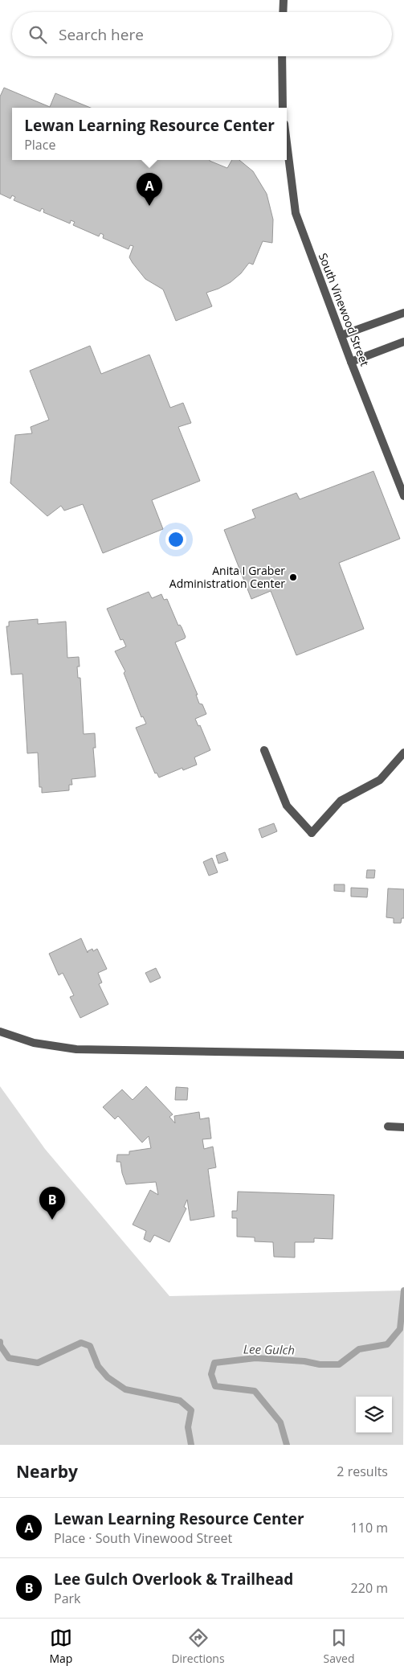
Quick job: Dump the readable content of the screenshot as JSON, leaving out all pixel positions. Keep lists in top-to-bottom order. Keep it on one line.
{"streets":{"street":["South Vinewood Street"]},"water":["Lee Gulch"],"places":["Anita I Graber Administration Center"],"page":{"search":"Search here","popup":["Lewan Learning Resource Center","Place"],"pins":["A","B"],"heading":["Nearby","2 results"],"list":[{"mark":"A","name":"Lewan Learning Resource Center","note":"Place · South Vinewood Street","value":"110 m"},{"mark":"B","name":"Lee Gulch Overlook & Trailhead","note":"Park","value":"220 m"}],"nav":["Map","Directions","Saved"]}}
